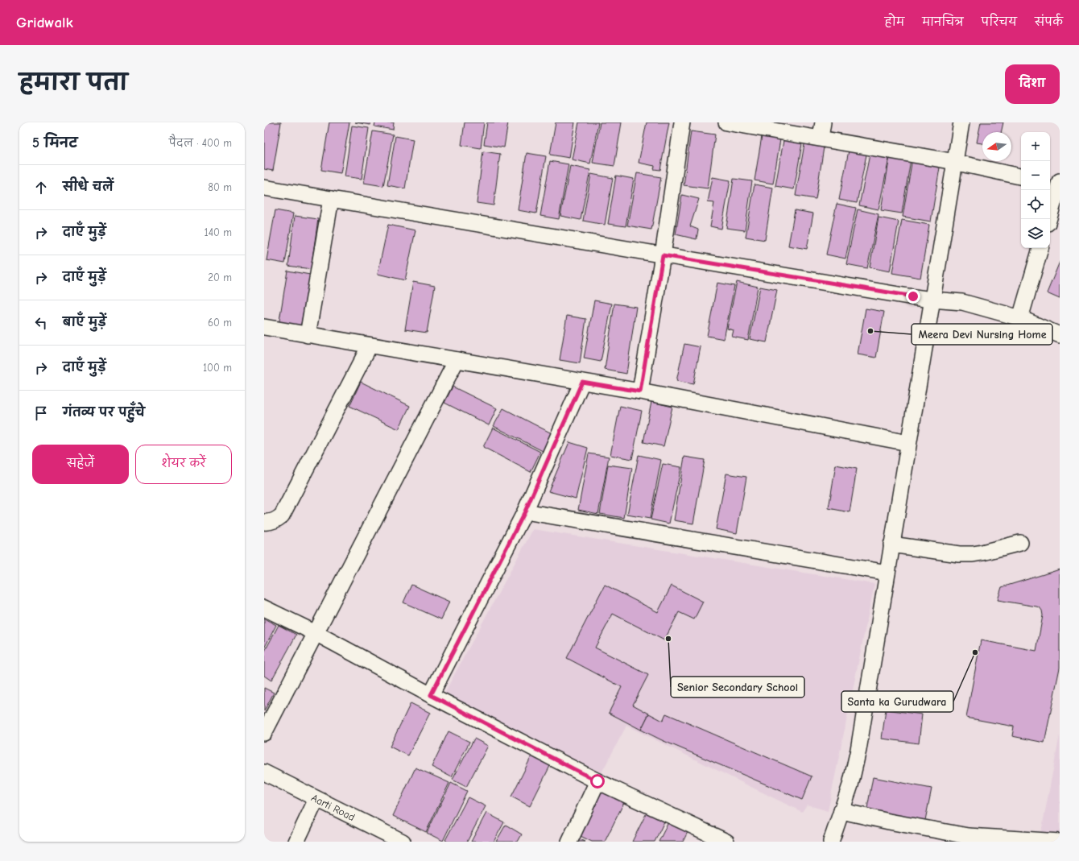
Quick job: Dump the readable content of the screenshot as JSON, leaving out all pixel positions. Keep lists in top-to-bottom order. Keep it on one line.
{"streets":{"street":["Aarti Road"]},"places":["Meera Devi Nursing Home","Senior Secondary School","Santa ka Gurudwara"],"north":"left","page":{"header":"Gridwalk","nav":["होम","मानचित्र","परिचय","संपर्क"],"title":"हमारा पता","buttons":["दिशा",["सहेजें","शेयर करें"]],"heading":["5 मिनट","पैदल · 400 m"],"map_buttons":["+","−"],"list":[["सीधे चलें","80 m"],["दाएँ मुड़ें","140 m"],["दाएँ मुड़ें","20 m"],["बाएँ मुड़ें","60 m"],["दाएँ मुड़ें","100 m"],"गंतव्य पर पहुँचे"]}}
